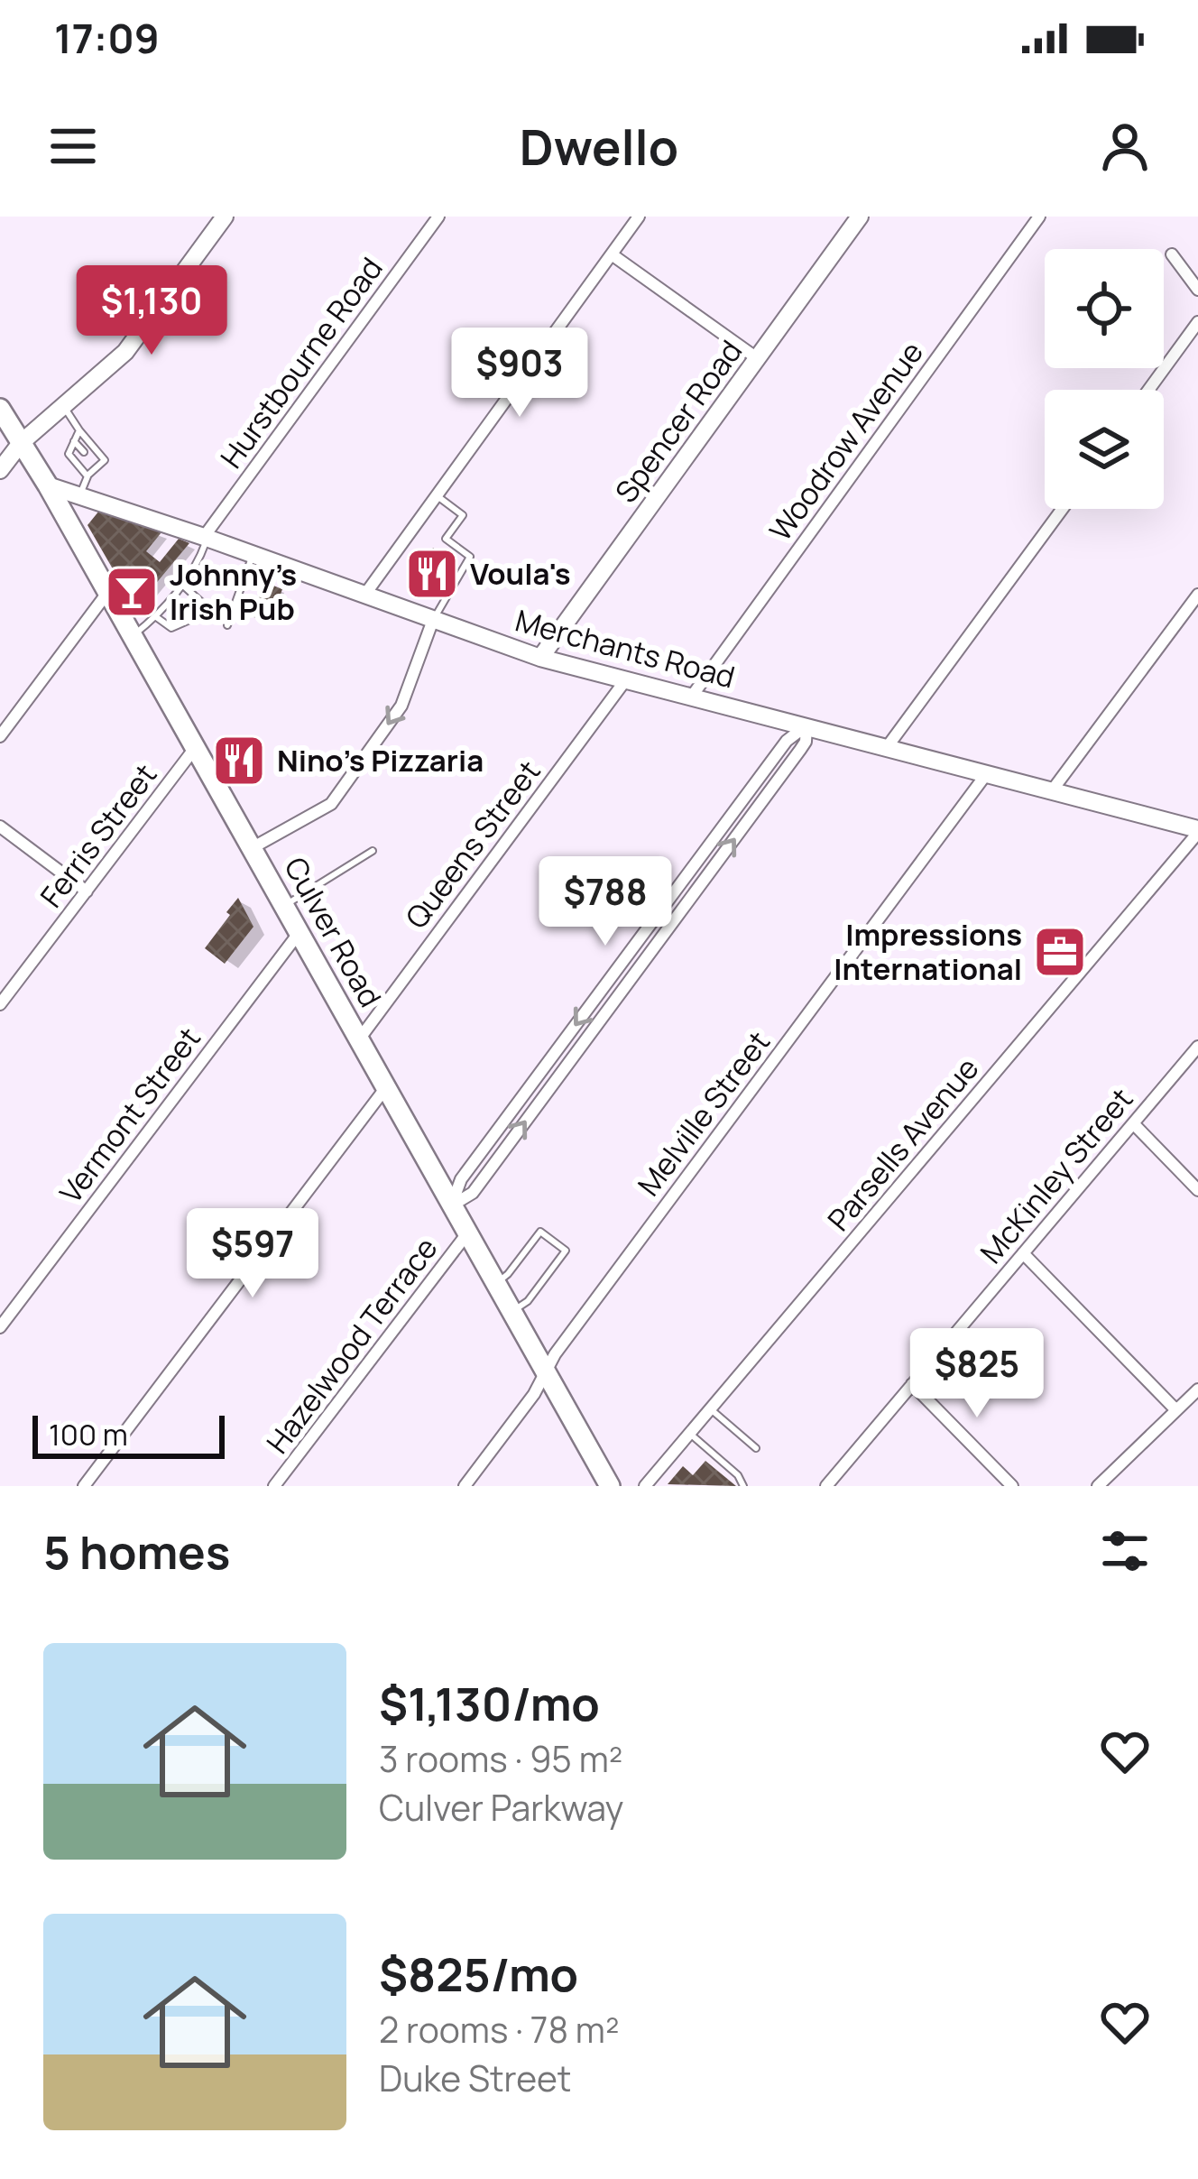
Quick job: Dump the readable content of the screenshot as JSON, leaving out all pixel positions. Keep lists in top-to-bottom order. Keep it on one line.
{"streets":{"main road":["Culver Road"],"street":["Hurstbourne Road","Spencer Road","Woodrow Avenue","Merchants Road","Ferris Street","Queens Street","Melville Street","Vermont Street","Parsells Avenue","McKinley Street","Hazelwood Terrace"]},"crossings":[["Hurstbourne Road","Merchants Road"],["Spencer Road","Merchants Road"],["Woodrow Avenue","Merchants Road"],["Merchants Road","Queens Street"],["Merchants Road","Culver Road"],["Merchants Road","Melville Street"],["Merchants Road","Parsells Avenue"],["Merchants Road","Hazelwood Terrace"],["Ferris Street","Culver Road"],["Queens Street","Culver Road"],["Culver Road","Melville Street"],["Culver Road","Vermont Street"],["Culver Road","Hazelwood Terrace"]],"places":{"restaurant":["Voula's","Nino's Pizzaria"],"bar":["Johnny’s Irish Pub"],"office":["Impressions International"]},"scale_bar":"100 m","page":{"status":"17:09","header":"Dwello","price":["$1,130","$903","$788","$597","$825"],"scale":"100 m","heading":"5 homes","list":[{"name":"$1,130/mo","note":"3 rooms · 95 m² · Culver Parkway"},{"name":"$825/mo","note":"2 rooms · 78 m² · Duke Street"}]}}
